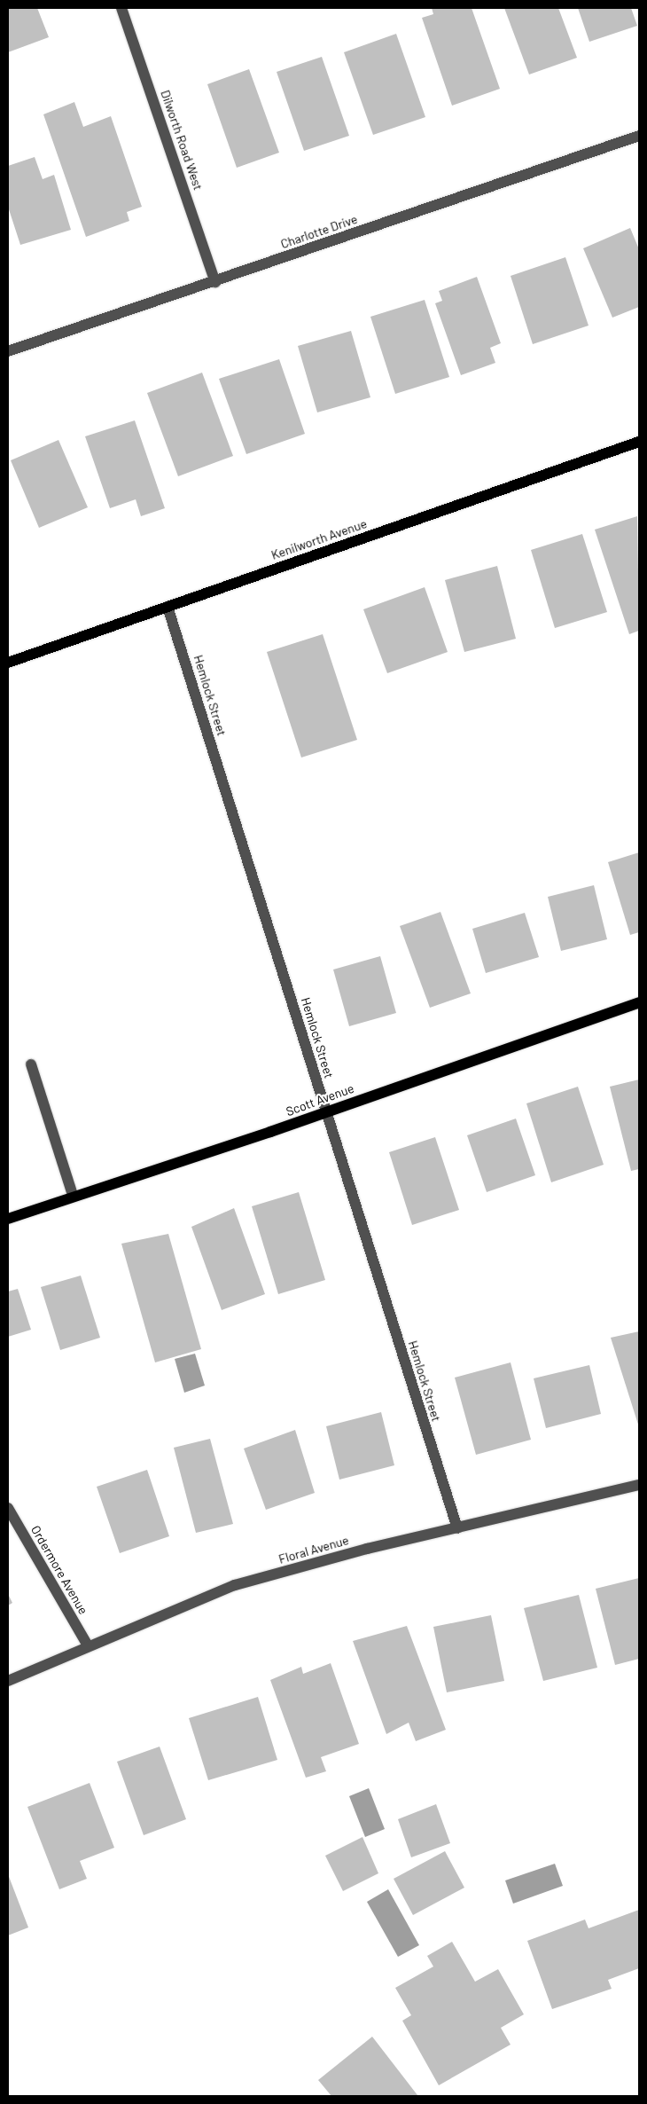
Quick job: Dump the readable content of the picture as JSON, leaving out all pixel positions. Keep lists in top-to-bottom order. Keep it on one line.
{"streets":{"main road":["Kenilworth Avenue","Scott Avenue"],"street":["Dilworth Road West","Charlotte Drive","Hemlock Street","Floral Avenue","Ordermore Avenue"]},"crossings":[["Dilworth Road West","Charlotte Drive"],["Kenilworth Avenue","Hemlock Street"],["Hemlock Street","Scott Avenue"],["Hemlock Street","Floral Avenue"],["Floral Avenue","Ordermore Avenue"]]}
